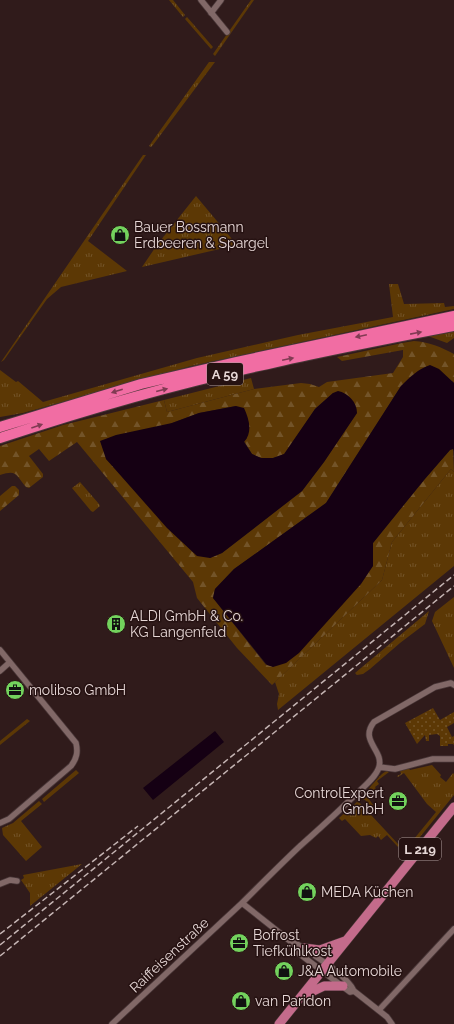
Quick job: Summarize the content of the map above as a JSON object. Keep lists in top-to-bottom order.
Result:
{
  "streets": {
    "highway": ["A 59"],
    "main road": ["L 219"],
    "street": ["Raiffeisenstraße"]
  },
  "places": {
    "shop": [
      "Bauer Bossmann Erdbeeren & Spargel",
      "MEDA Küchen",
      "J&A Automobile",
      "van Paridon"
    ],
    "building": ["ALDI GmbH & Co. KG Langenfeld"],
    "office": ["molibso GmbH", "ControlExpert GmbH", "Bofrost Tiefkühlkost"]
  }
}
